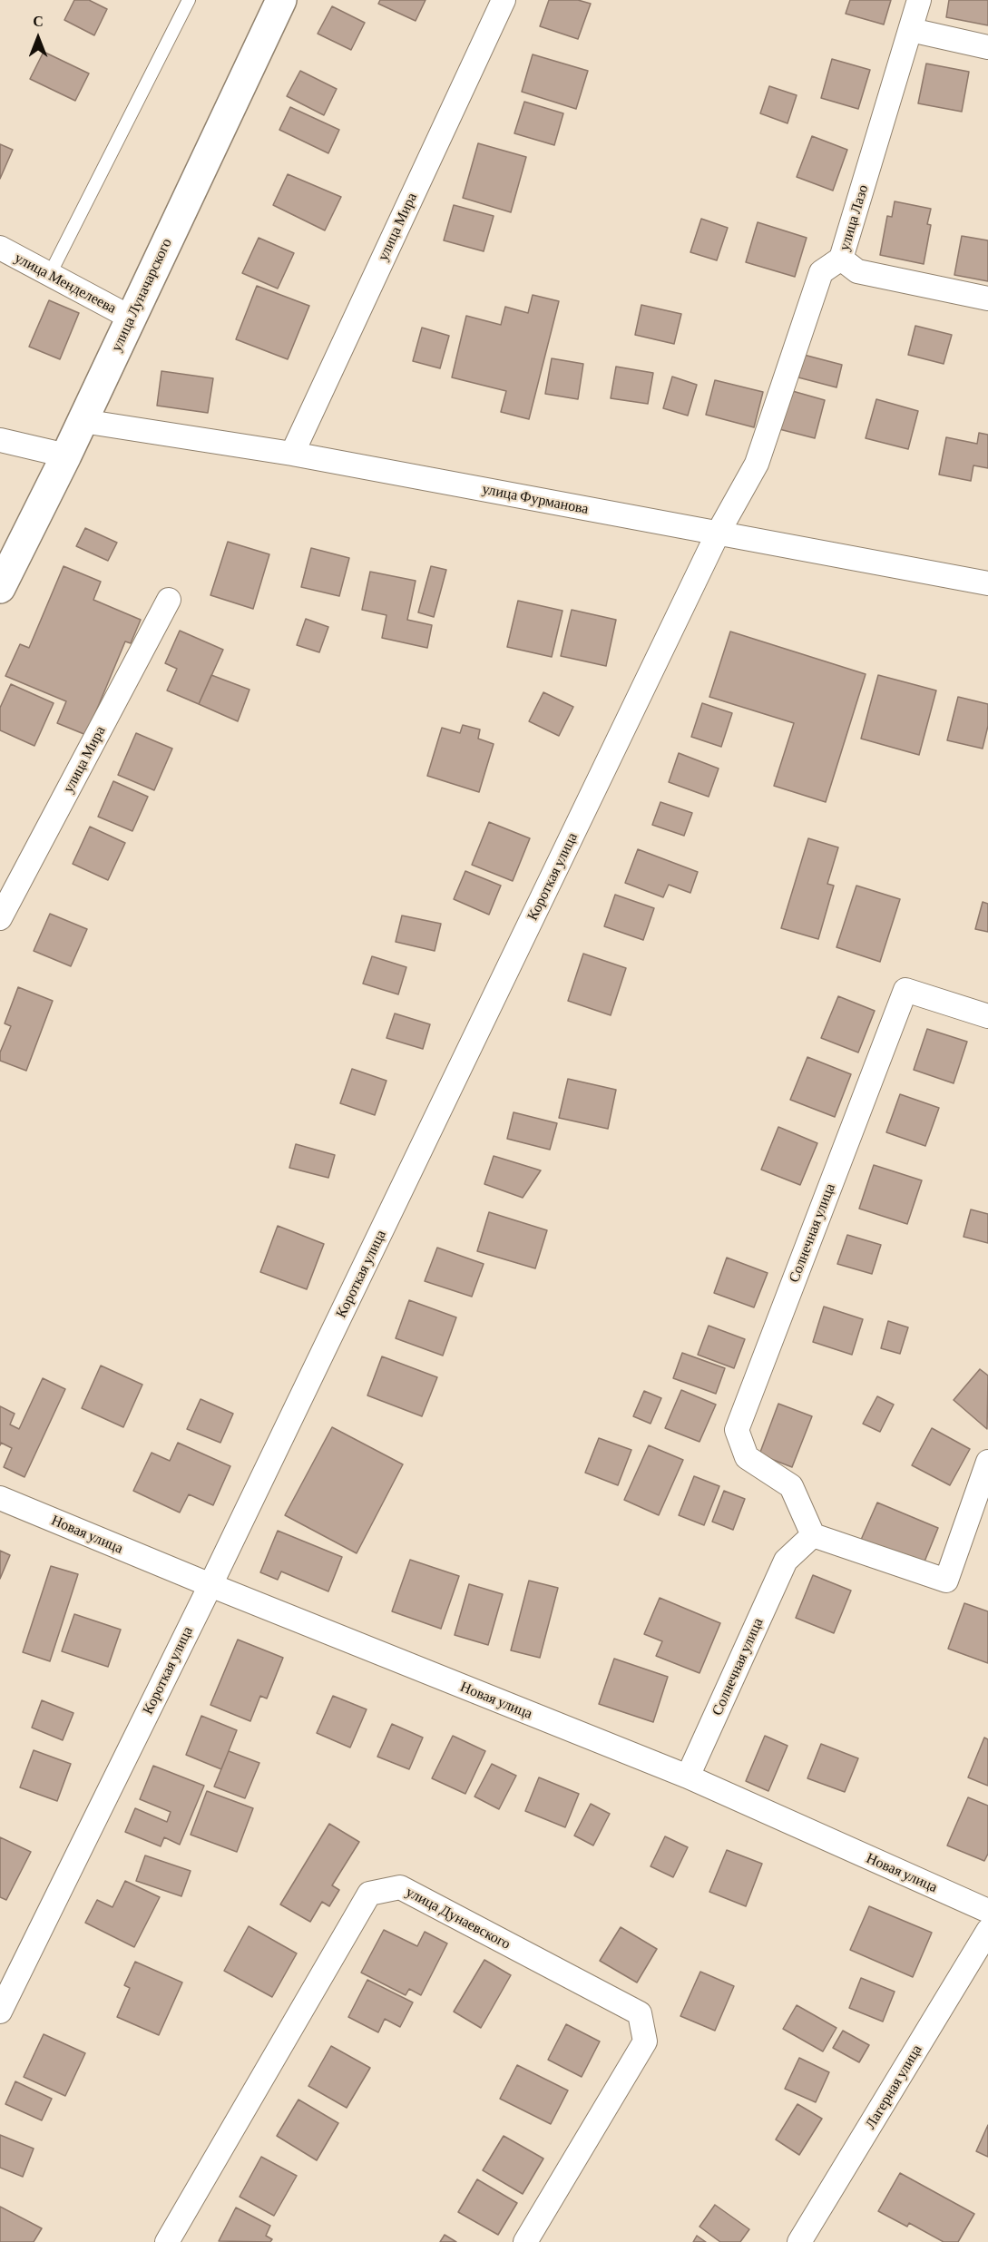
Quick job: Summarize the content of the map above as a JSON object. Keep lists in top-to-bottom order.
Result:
{
  "streets": {
    "main road": ["улица Луначарского"],
    "street": [
      "улица Лазо",
      "улица Мира",
      "улица Менделеева",
      "улица Фурманова",
      "Короткая улица",
      "Солнечная улица",
      "Новая улица",
      "улица Дунаевского",
      "Лагерная улица"
    ]
  },
  "crossings": [
    ["улица Лазо", "Короткая улица"],
    ["улица Мира", "улица Фурманова"],
    ["улица Менделеева", "улица Луначарского"],
    ["улица Луначарского", "улица Фурманова"],
    ["улица Фурманова", "Короткая улица"],
    ["Короткая улица", "Новая улица"],
    ["Солнечная улица", "Новая улица"]
  ],
  "north": "top"
}
